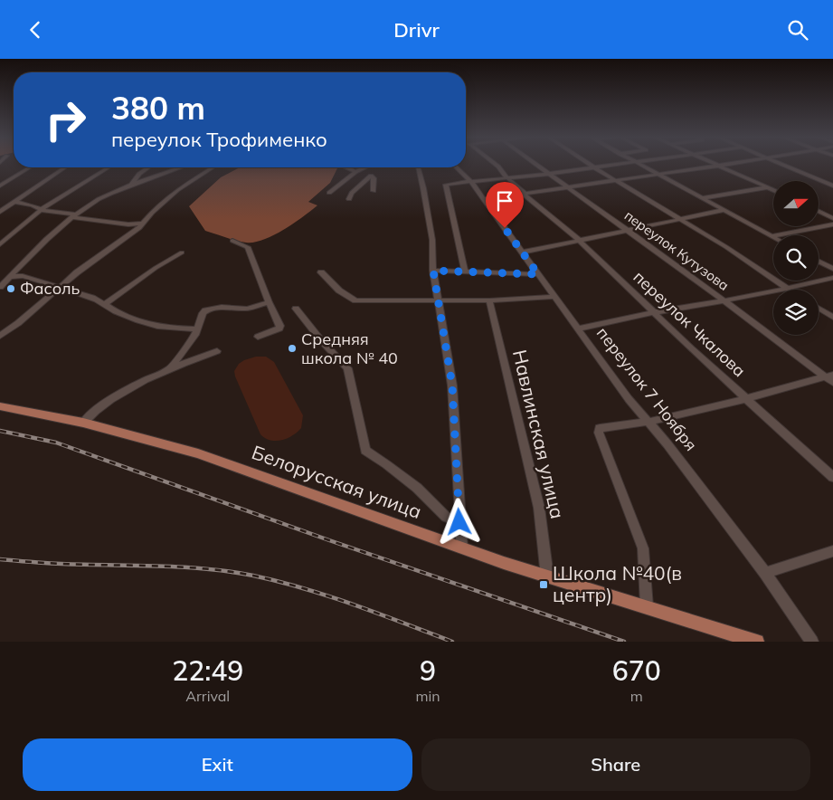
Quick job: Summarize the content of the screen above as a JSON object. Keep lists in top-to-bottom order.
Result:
{
  "streets": {
    "main road": ["Белорусская улица"],
    "street": [
      "переулок Кутузова",
      "переулок Чкалова",
      "переулок 7 Ноября",
      "Навлинская улица"
    ]
  },
  "crossings": [
    ["Навлинская улица", "Белорусская улица"]
  ],
  "places": {
    "other": ["Фасоль", "Средняя школа № 40"],
    "transit": ["Школа №40(в центр)"]
  },
  "north": "right",
  "page": {
    "header": "Drivr",
    "turn": ["380 m", "переулок Трофименко"],
    "eta": [
      "22:49",
      "Arrival",
      "9",
      "min",
      "670",
      "m"
    ],
    "buttons": ["Exit", "Share"]
  }
}
